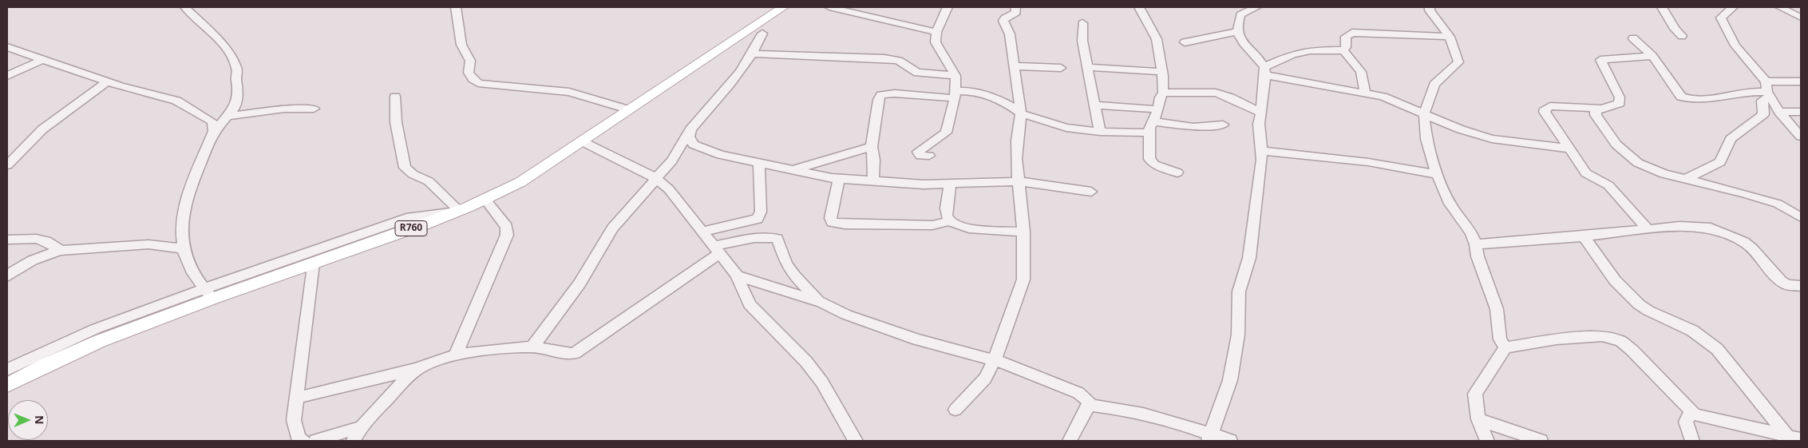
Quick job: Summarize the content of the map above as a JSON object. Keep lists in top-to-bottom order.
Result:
{
  "streets": {
    "main road": ["R760"]
  },
  "north": "right"
}
